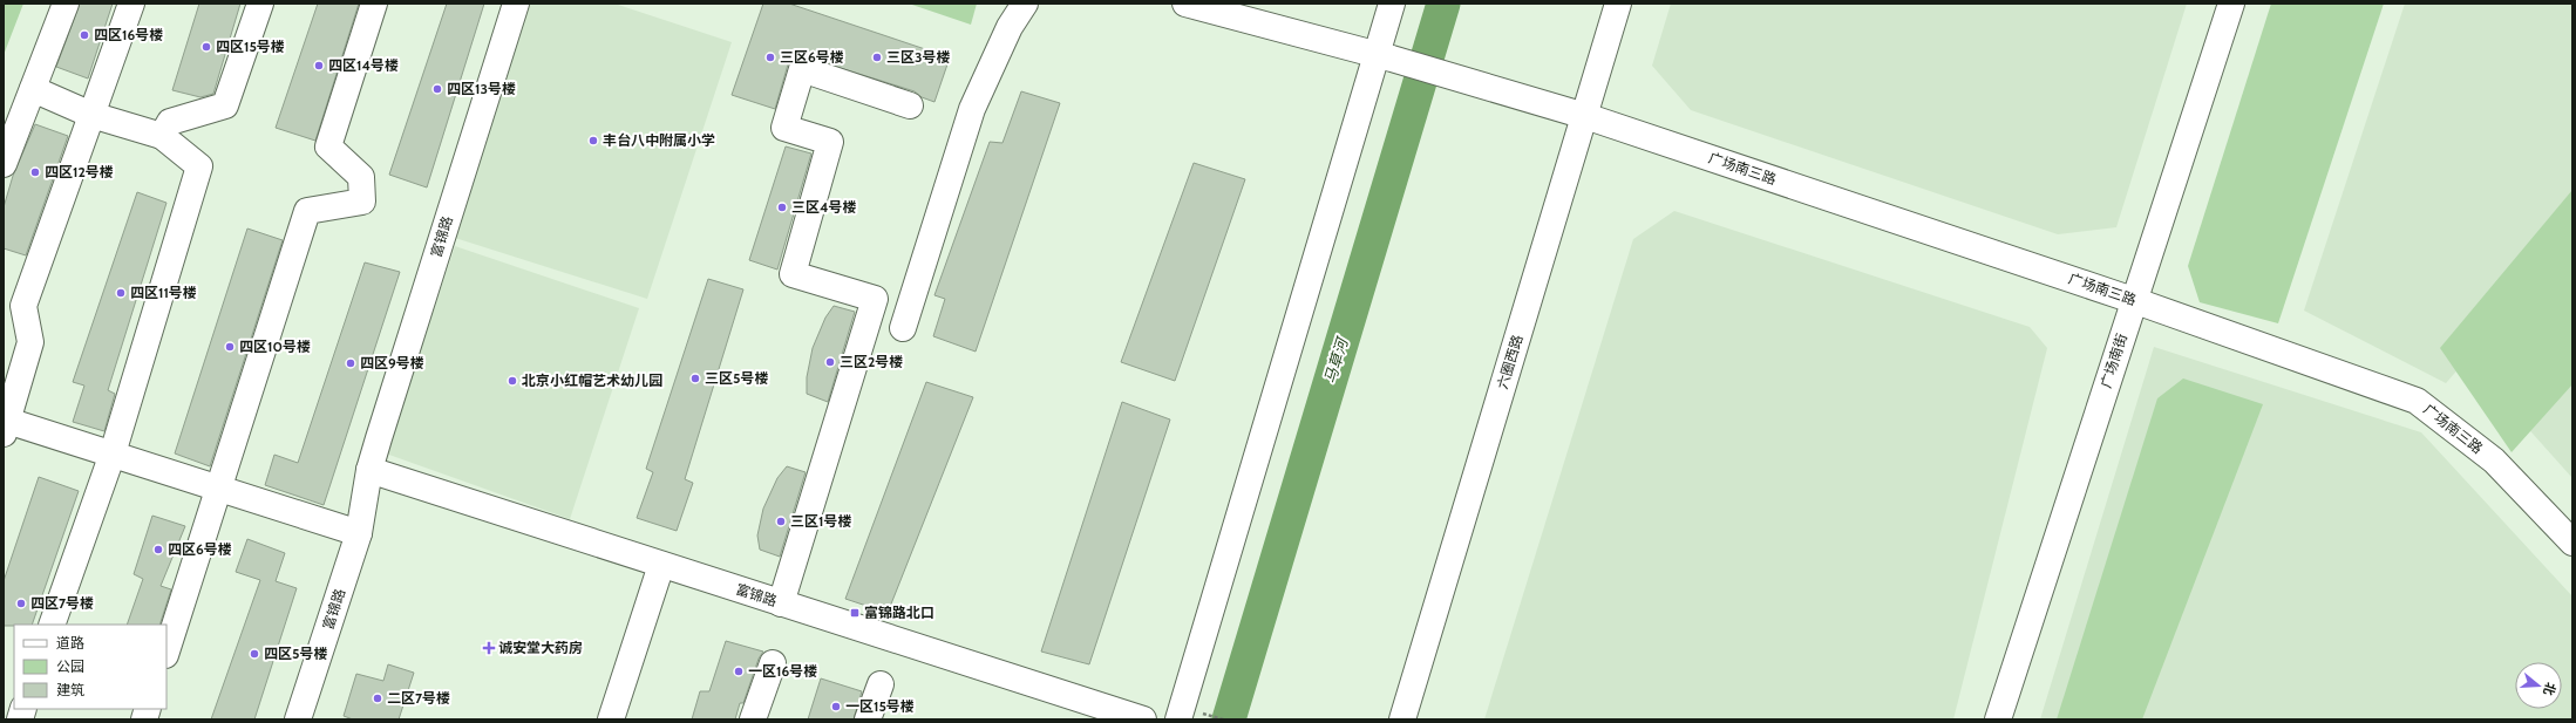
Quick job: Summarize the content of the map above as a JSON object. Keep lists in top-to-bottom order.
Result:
{
  "streets": {
    "street": [
      "广场南三路",
      "富锦路",
      "广场南街",
      "六圈西路"
    ]
  },
  "crossings": [
    ["广场南三路", "广场南街"],
    ["广场南三路", "六圈西路"]
  ],
  "water": ["马草河"],
  "places": {
    "other": [
      "四区16号楼",
      "四区15号楼",
      "三区6号楼",
      "三区3号楼",
      "四区14号楼",
      "四区13号楼",
      "丰台八中附属小学",
      "四区12号楼",
      "三区4号楼",
      "四区11号楼",
      "四区10号楼",
      "三区2号楼",
      "四区9号楼",
      "三区5号楼",
      "北京小红帽艺术幼儿园",
      "三区1号楼",
      "四区6号楼",
      "四区7号楼",
      "四区5号楼",
      "一区16号楼",
      "二区7号楼",
      "一区15号楼"
    ],
    "transit": ["富锦路北口"],
    "health": ["诚安堂大药房"]
  },
  "legend": ["道路", "公园", "建筑"],
  "north": "right"
}
